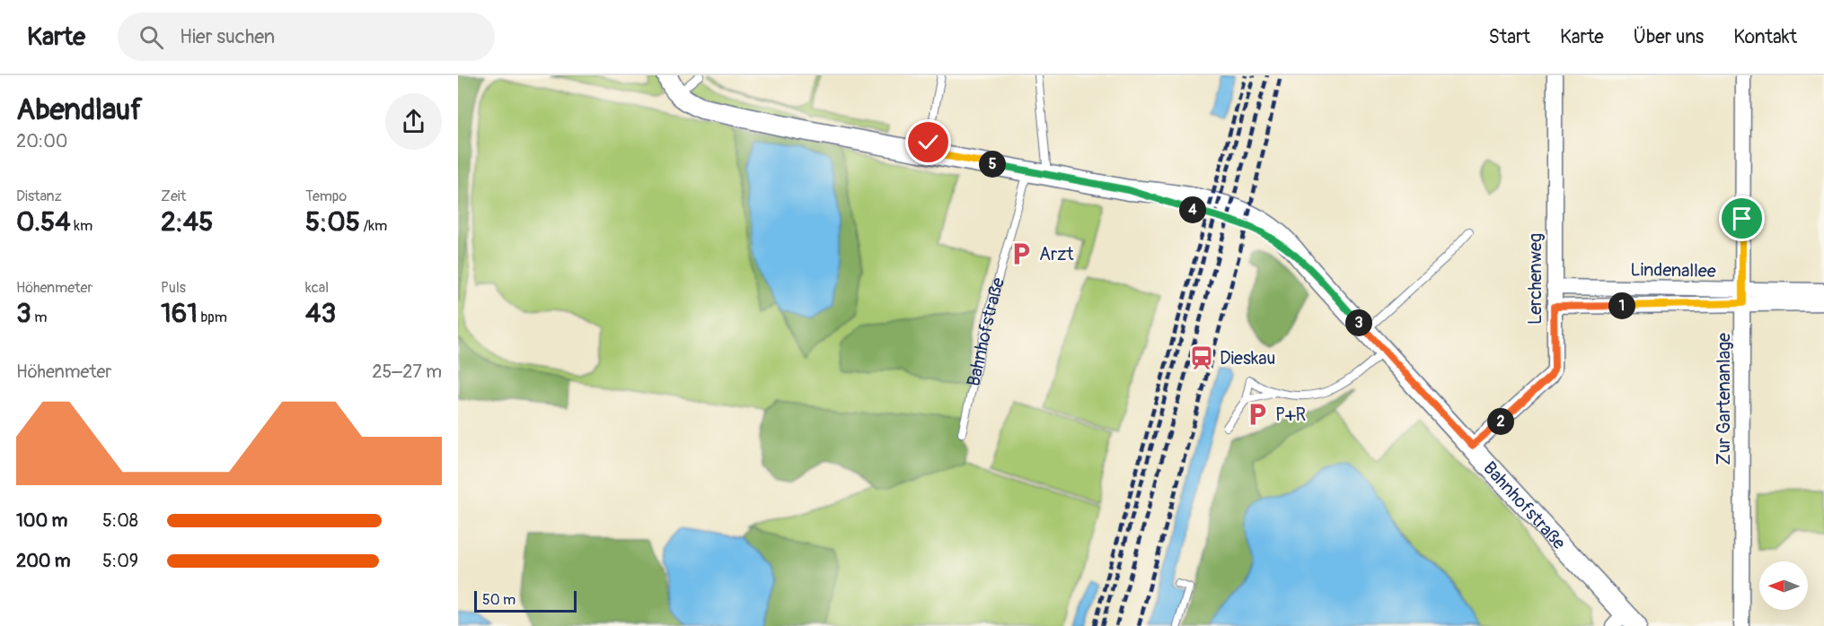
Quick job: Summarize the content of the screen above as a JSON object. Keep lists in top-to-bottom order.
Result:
{
  "streets": {
    "street": [
      "Lindenallee",
      "Lerchenweg",
      "Bahnhofstraße",
      "Zur Gartenanlage"
    ]
  },
  "crossings": [
    ["Lindenallee", "Lerchenweg"],
    ["Lindenallee", "Zur Gartenanlage"],
    ["Lerchenweg", "Bahnhofstraße"]
  ],
  "places": {
    "parking": ["Arzt", "P+R"],
    "station": ["Dieskau"]
  },
  "scale_bar": "50 m",
  "north": "left",
  "page": {
    "header": "Karte",
    "search": "Hier suchen",
    "nav": [
      "Start",
      "Karte",
      "Über uns",
      "Kontakt"
    ],
    "heading": ["Abendlauf", "20:00"],
    "pins": [
      "5",
      "4",
      "1",
      "3",
      "2"
    ],
    "stats": [
      ["Distanz", "0.54 km"],
      ["Zeit", "2:45"],
      ["Tempo", "5:05 /km"],
      ["Höhenmeter", "3 m"],
      ["Puls", "161 bpm"],
      ["kcal", "43"]
    ],
    "chart": ["Höhenmeter", "25–27 m"],
    "list": [
      {
        "name": "100 m",
        "note": "5:08"
      },
      {
        "name": "200 m",
        "note": "5:09"
      }
    ],
    "scale": "50 m"
  }
}
